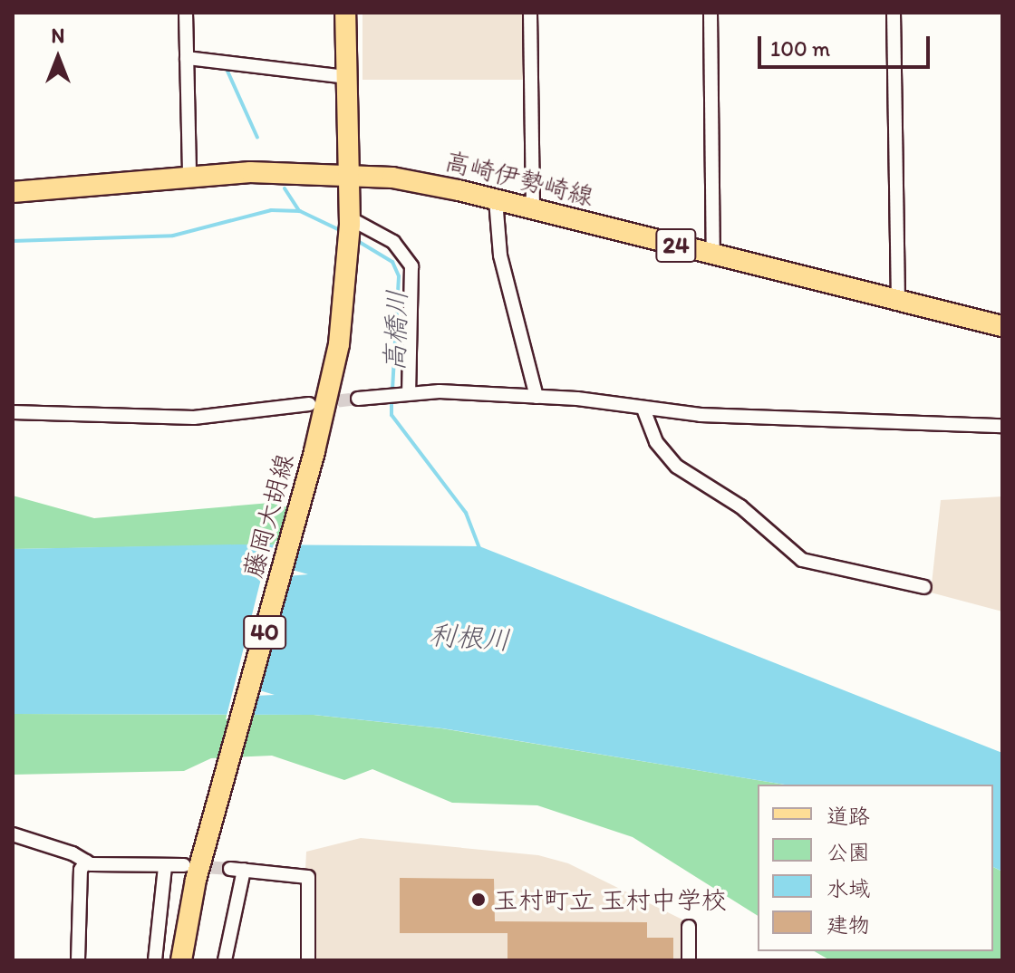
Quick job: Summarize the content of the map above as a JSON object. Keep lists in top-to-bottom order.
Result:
{
  "streets": {
    "main road": [
      "高崎伊勢崎線",
      "24",
      "藤岡大胡線",
      "40"
    ]
  },
  "crossings": [
    ["高崎伊勢崎線", "40"],
    ["藤岡大胡線", "40"]
  ],
  "water": ["高橋川", "利根川"],
  "places": ["玉村町立 玉村中学校"],
  "legend": [
    "道路",
    "公園",
    "水域",
    "建物"
  ],
  "scale_bar": "100 m",
  "north": "top"
}
